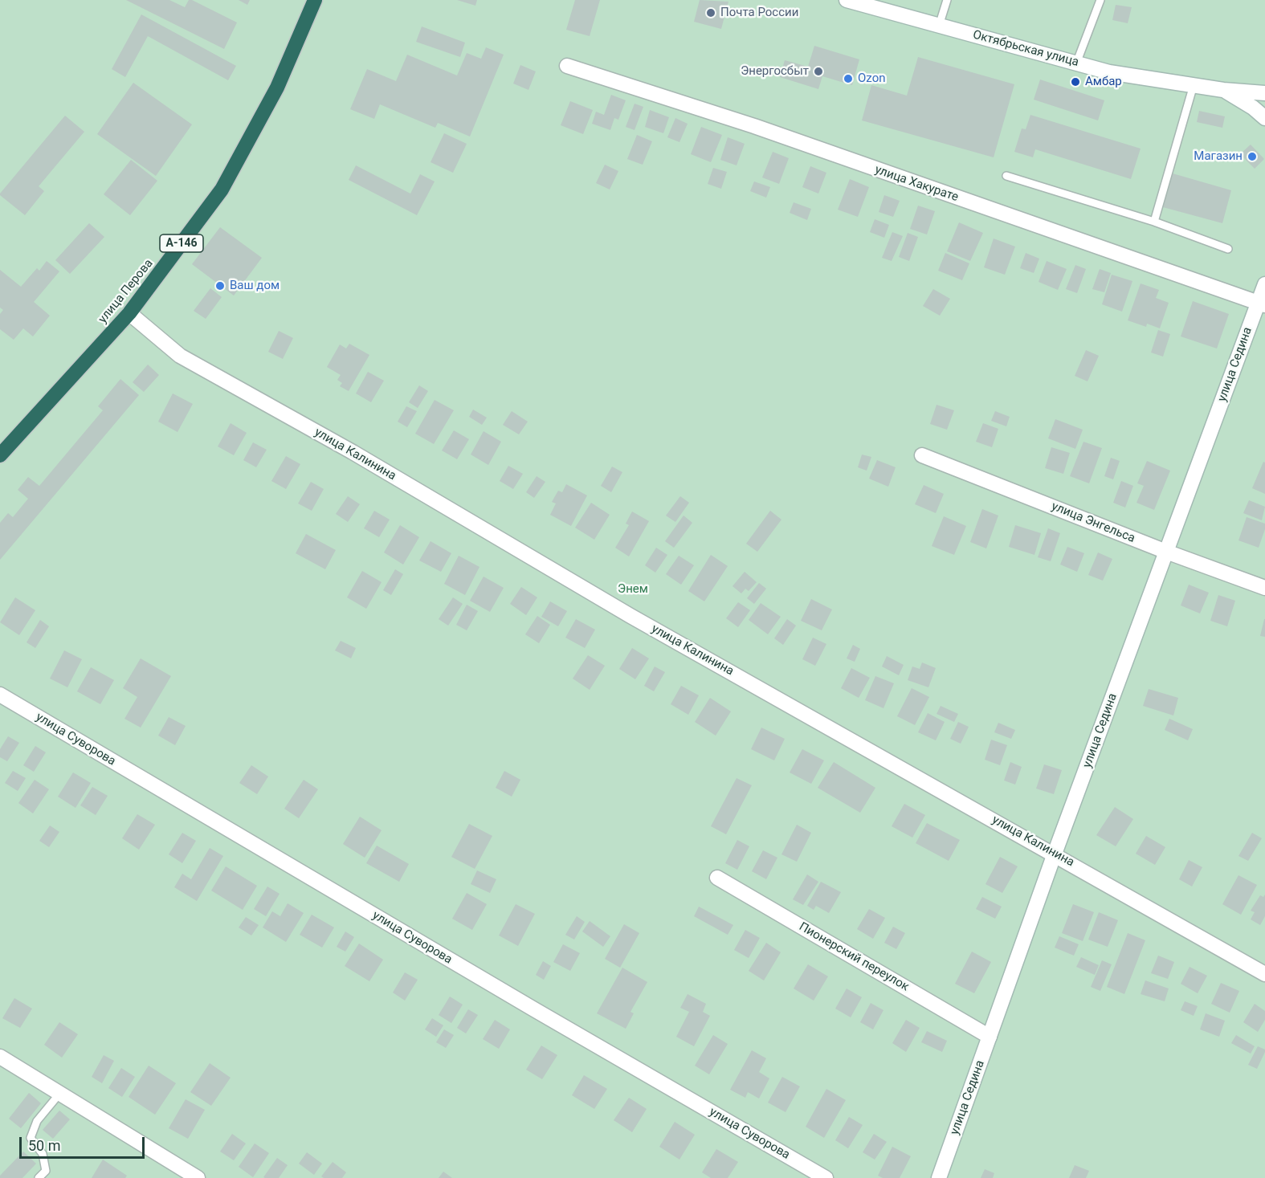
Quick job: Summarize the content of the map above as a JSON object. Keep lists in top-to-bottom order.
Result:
{
  "streets": {
    "highway": ["А-146", "улица Перова"],
    "street": [
      "Октябрьская улица",
      "улица Хакурате",
      "улица Седина",
      "улица Калинина",
      "улица Энгельса",
      "улица Суворова",
      "Пионерский переулок"
    ]
  },
  "crossings": [
    ["улица Хакурате", "улица Седина"],
    ["улица Перова", "улица Калинина"],
    ["улица Седина", "улица Калинина"],
    ["улица Седина", "улица Энгельса"],
    ["улица Седина", "Пионерский переулок"]
  ],
  "parks": ["Энем"],
  "places": [
    "Почта России",
    "Энергосбыт",
    "Ozon",
    "Амбар",
    "Магазин",
    "Ваш дом"
  ],
  "scale_bar": "50 m"
}
